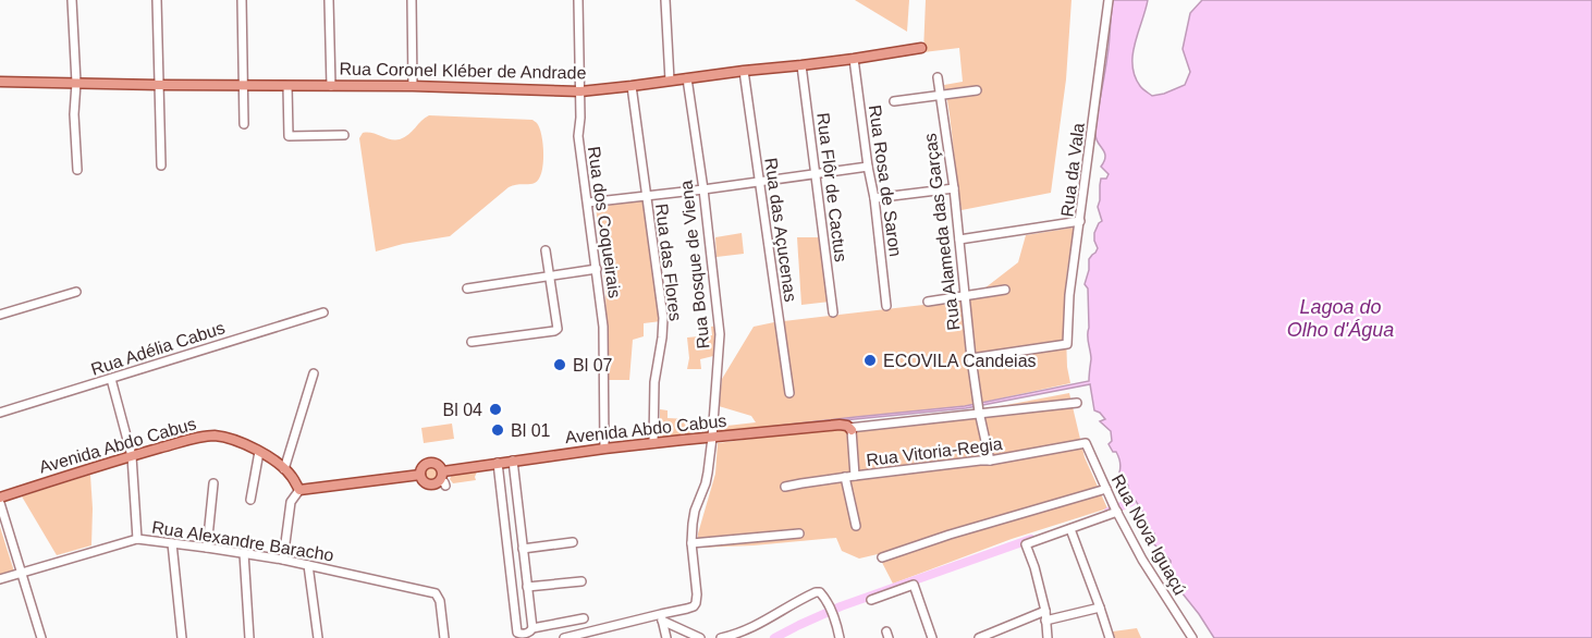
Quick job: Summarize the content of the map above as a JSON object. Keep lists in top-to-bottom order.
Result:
{
  "streets": {
    "main road": ["Rua Coronel Kléber de Andrade", "Avenida Abdo Cabus"],
    "street": [
      "Rua da Vala",
      "Rua Rosa de Saron",
      "Rua Flôr de Cactus",
      "Rua dos Coqueirais",
      "Rua das Açucenas",
      "Rua Alameda das Garças",
      "Rua das Flores",
      "Rua Bosque de Viena",
      "Rua Adélia Cabus",
      "Rua Vitoria-Regia",
      "Rua Nova Iguaçú",
      "Rua Alexandre Baracho"
    ]
  },
  "crossings": [
    ["Rua Coronel Kléber de Andrade", "Rua Rosa de Saron"],
    ["Rua Coronel Kléber de Andrade", "Rua Flôr de Cactus"],
    ["Rua Coronel Kléber de Andrade", "Rua dos Coqueirais"],
    ["Rua Coronel Kléber de Andrade", "Rua das Açucenas"],
    ["Rua Coronel Kléber de Andrade", "Rua das Flores"],
    ["Rua Coronel Kléber de Andrade", "Rua Bosque de Viena"],
    ["Rua da Vala", "Rua Alameda das Garças"],
    ["Rua dos Coqueirais", "Avenida Abdo Cabus"],
    ["Rua Alameda das Garças", "Rua Vitoria-Regia"],
    ["Rua das Flores", "Avenida Abdo Cabus"],
    ["Rua Bosque de Viena", "Avenida Abdo Cabus"],
    ["Rua Vitoria-Regia", "Rua Nova Iguaçú"]
  ],
  "water": ["Lagoa do Olho d'Água"],
  "places": [
    "ECOVILA Candeias",
    "Bl 07",
    "Bl 04",
    "Bl 01"
  ]
}
